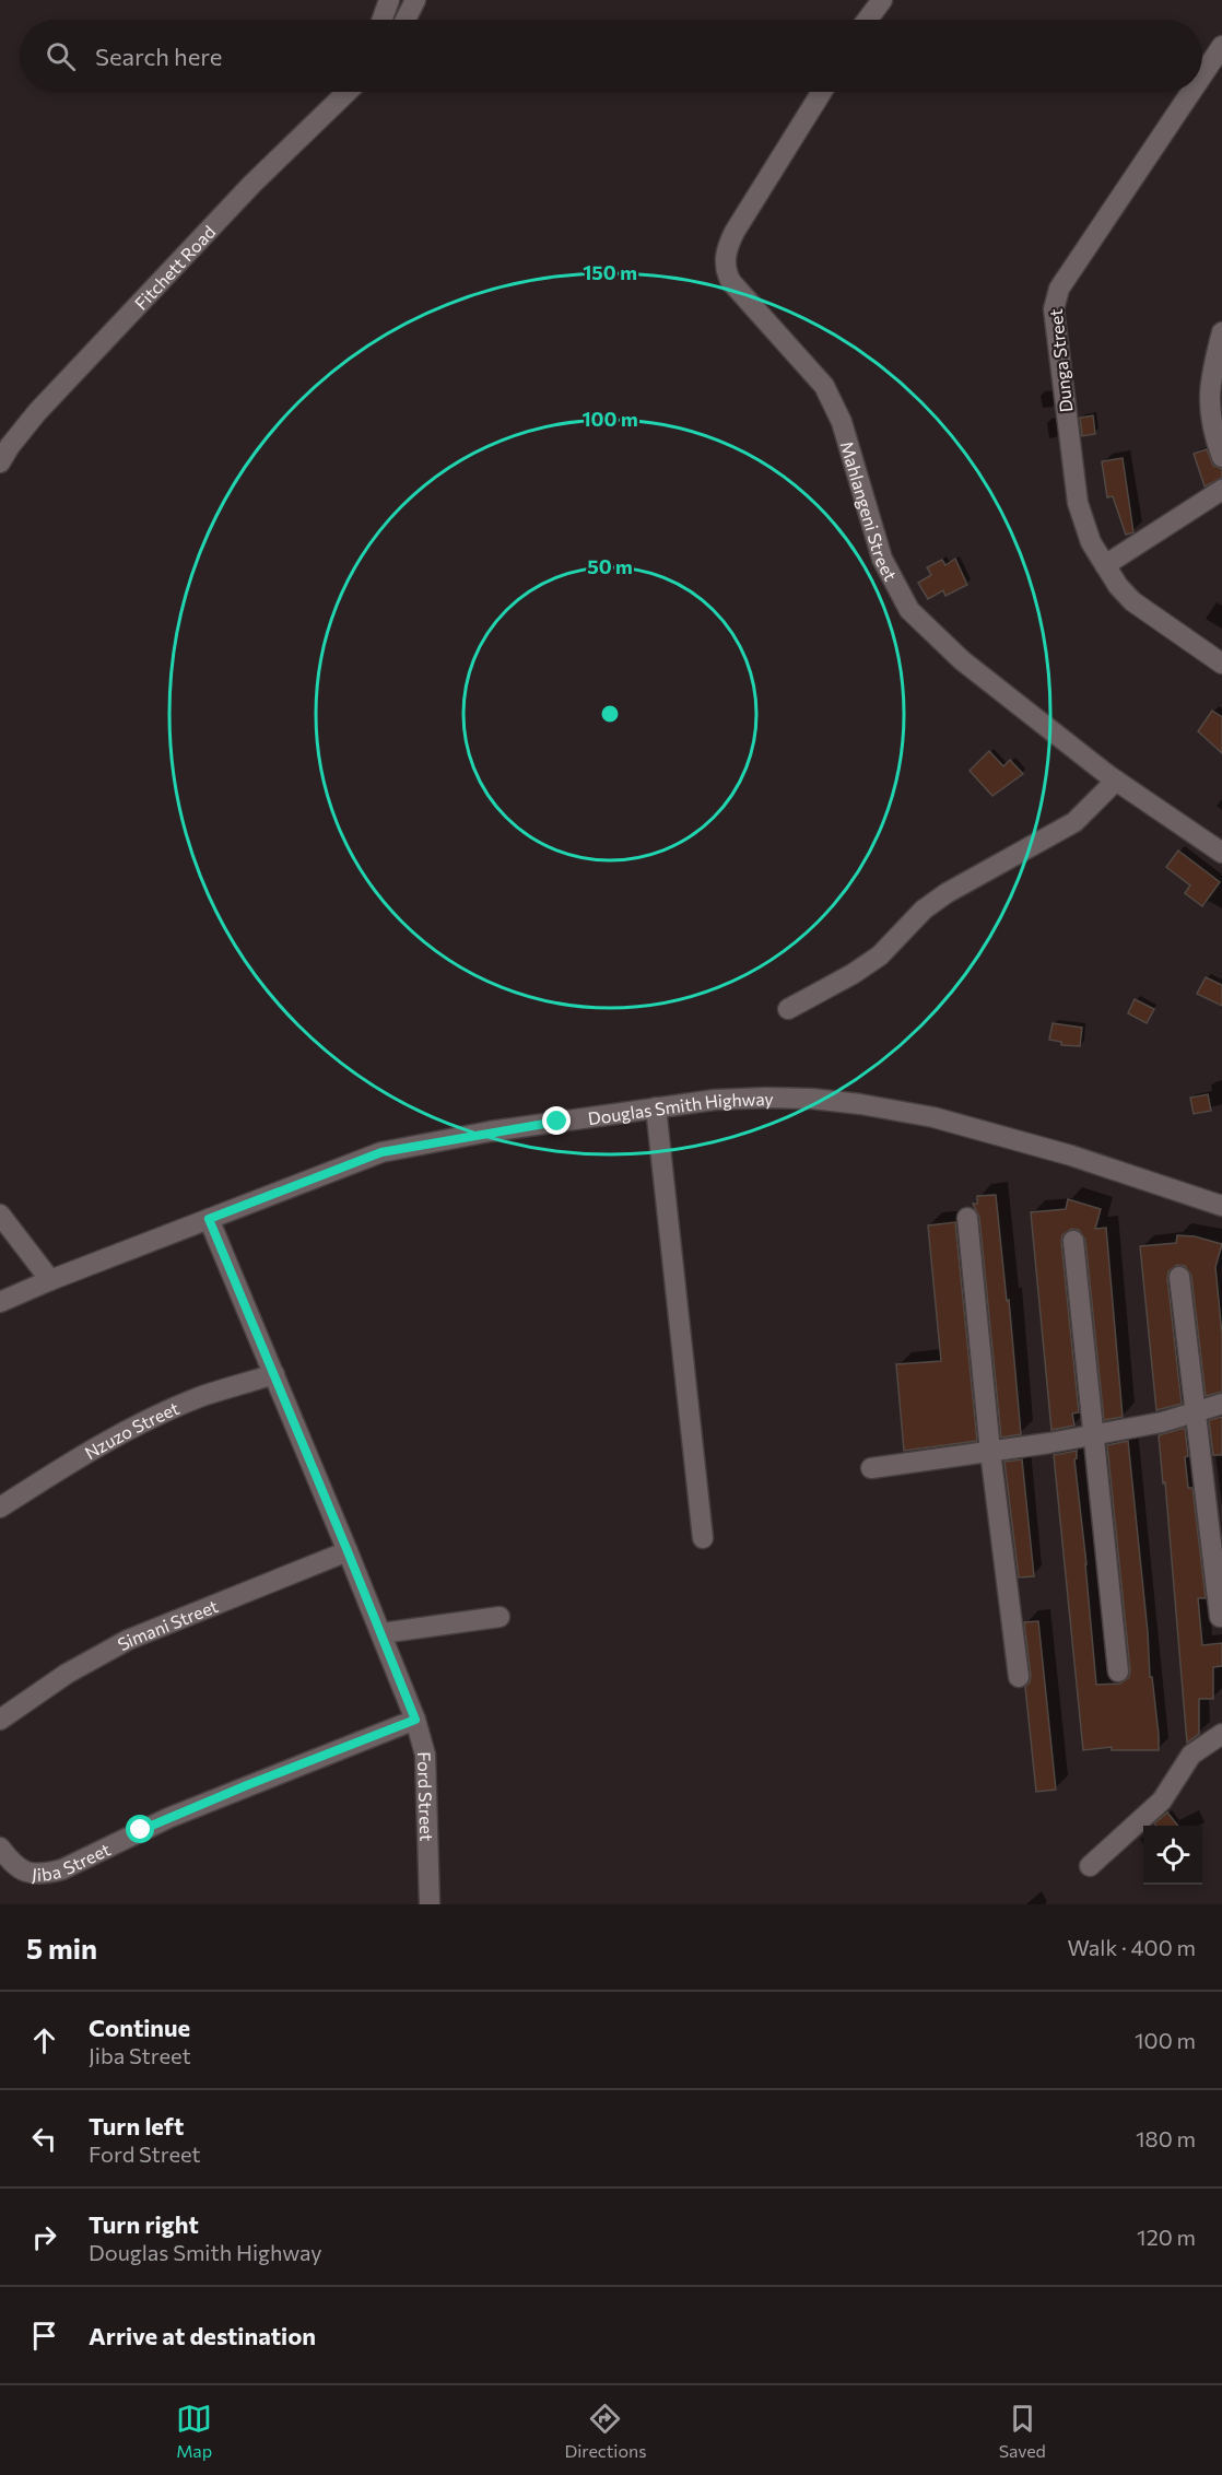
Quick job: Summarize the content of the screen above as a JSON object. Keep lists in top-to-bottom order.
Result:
{
  "streets": {
    "street": [
      "Fitchett Road",
      "Dunga Street",
      "Mahlangeni Street",
      "Douglas Smith Highway",
      "Nzuzo Street",
      "Simani Street",
      "Ford Street",
      "Jiba Street"
    ]
  },
  "crossings": [
    ["Douglas Smith Highway", "Ford Street"],
    ["Nzuzo Street", "Ford Street"],
    ["Simani Street", "Ford Street"],
    ["Ford Street", "Jiba Street"]
  ],
  "page": {
    "search": "Search here",
    "heading": ["5 min", "Walk · 400 m"],
    "list": [
      ["Continue", "Jiba Street", "100 m"],
      ["Turn left", "Ford Street", "180 m"],
      ["Turn right", "Douglas Smith Highway", "120 m"],
      "Arrive at destination"
    ],
    "nav": ["Map", "Directions", "Saved"]
  },
  "rings": ["150 m", "100 m", "50 m"]
}
